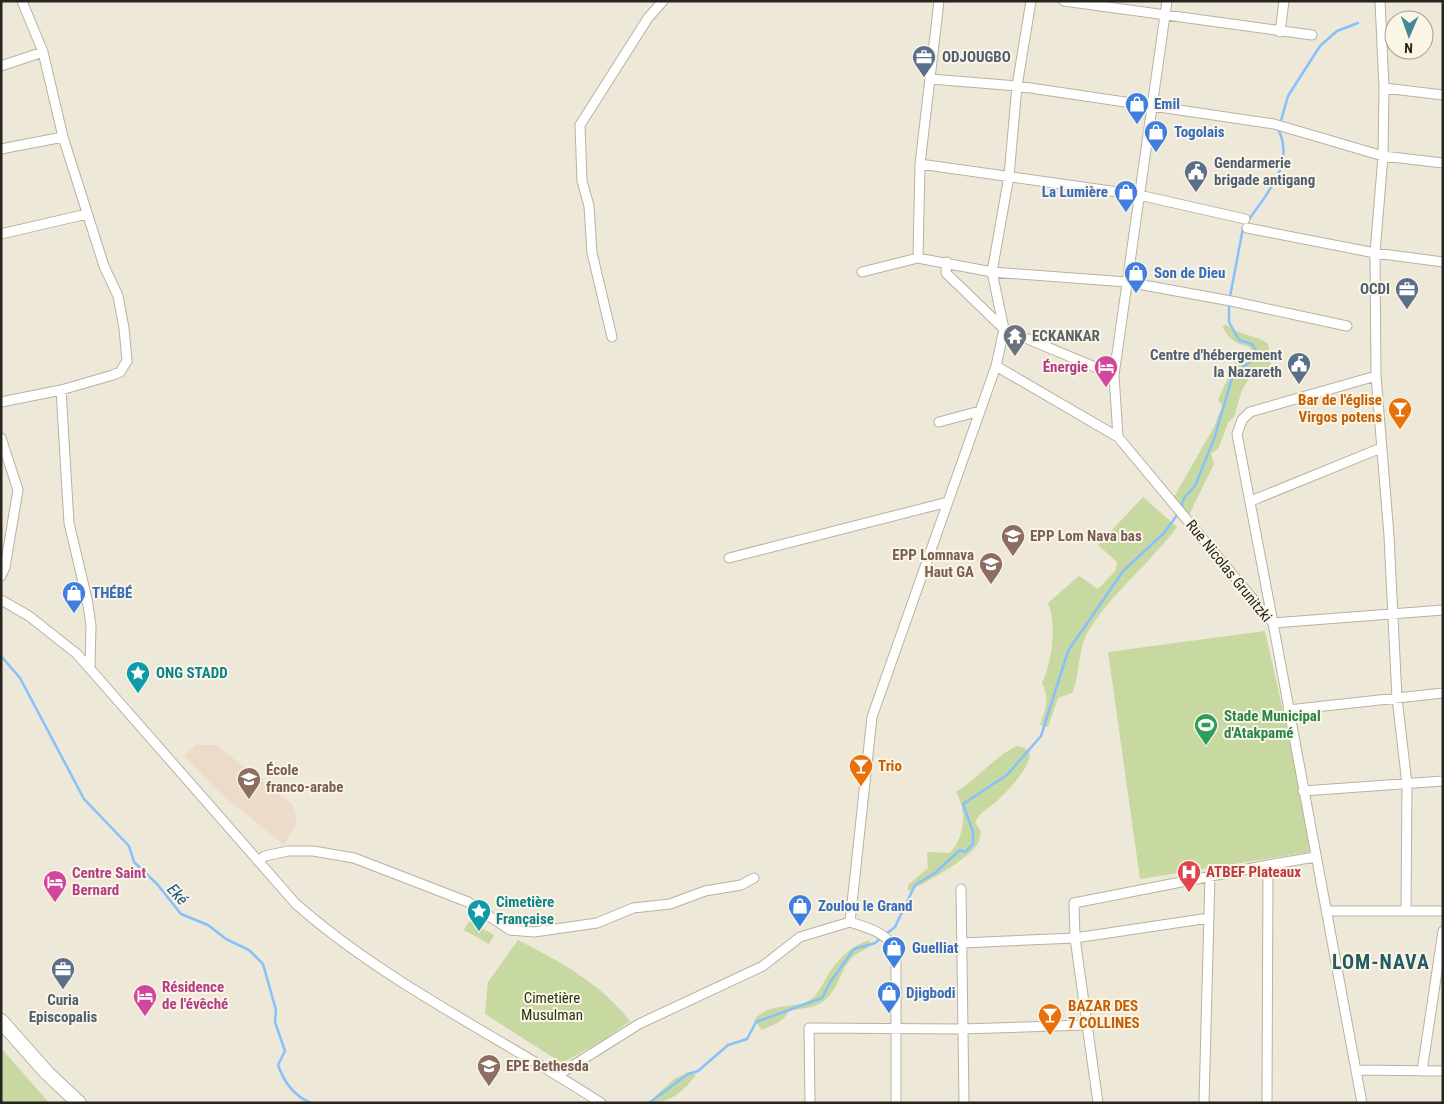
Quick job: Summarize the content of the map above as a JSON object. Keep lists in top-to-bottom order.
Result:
{
  "streets": {
    "street": ["Rue Nicolas Grunitzki"]
  },
  "districts": ["LOM-NAVA"],
  "water": ["Eké"],
  "parks": ["Cimetière Musulman"],
  "places": {
    "office": ["ODJOUGBO", "OCDI", "Curia Episcopalis"],
    "shop": [
      "Emil",
      "Togolais",
      "La Lumière",
      "Son de Dieu",
      "THÉBÉ",
      "Zoulou le Grand",
      "Guelliat",
      "Djigbodi"
    ],
    "public building": ["Gendarmerie brigade antigang", "Centre d'hébergement la Nazareth"],
    "temple": ["ECKANKAR"],
    "hotel": ["Énergie", "Centre Saint Bernard", "Résidence de l'évêché"],
    "bar": ["Bar de l'église Virgos potens", "Trio", "BAZAR DES 7 COLLINES"],
    "school or university": [
      "EPP Lom Nava bas",
      "EPP Lomnava Haut GA",
      "École franco-arabe",
      "EPE Bethesda"
    ],
    "place": ["ONG STADD", "Cimetière Française"],
    "sports": ["Stade Municipal d'Atakpamé"],
    "hospital": ["ATBEF Plateaux"]
  },
  "north": "bottom"
}
